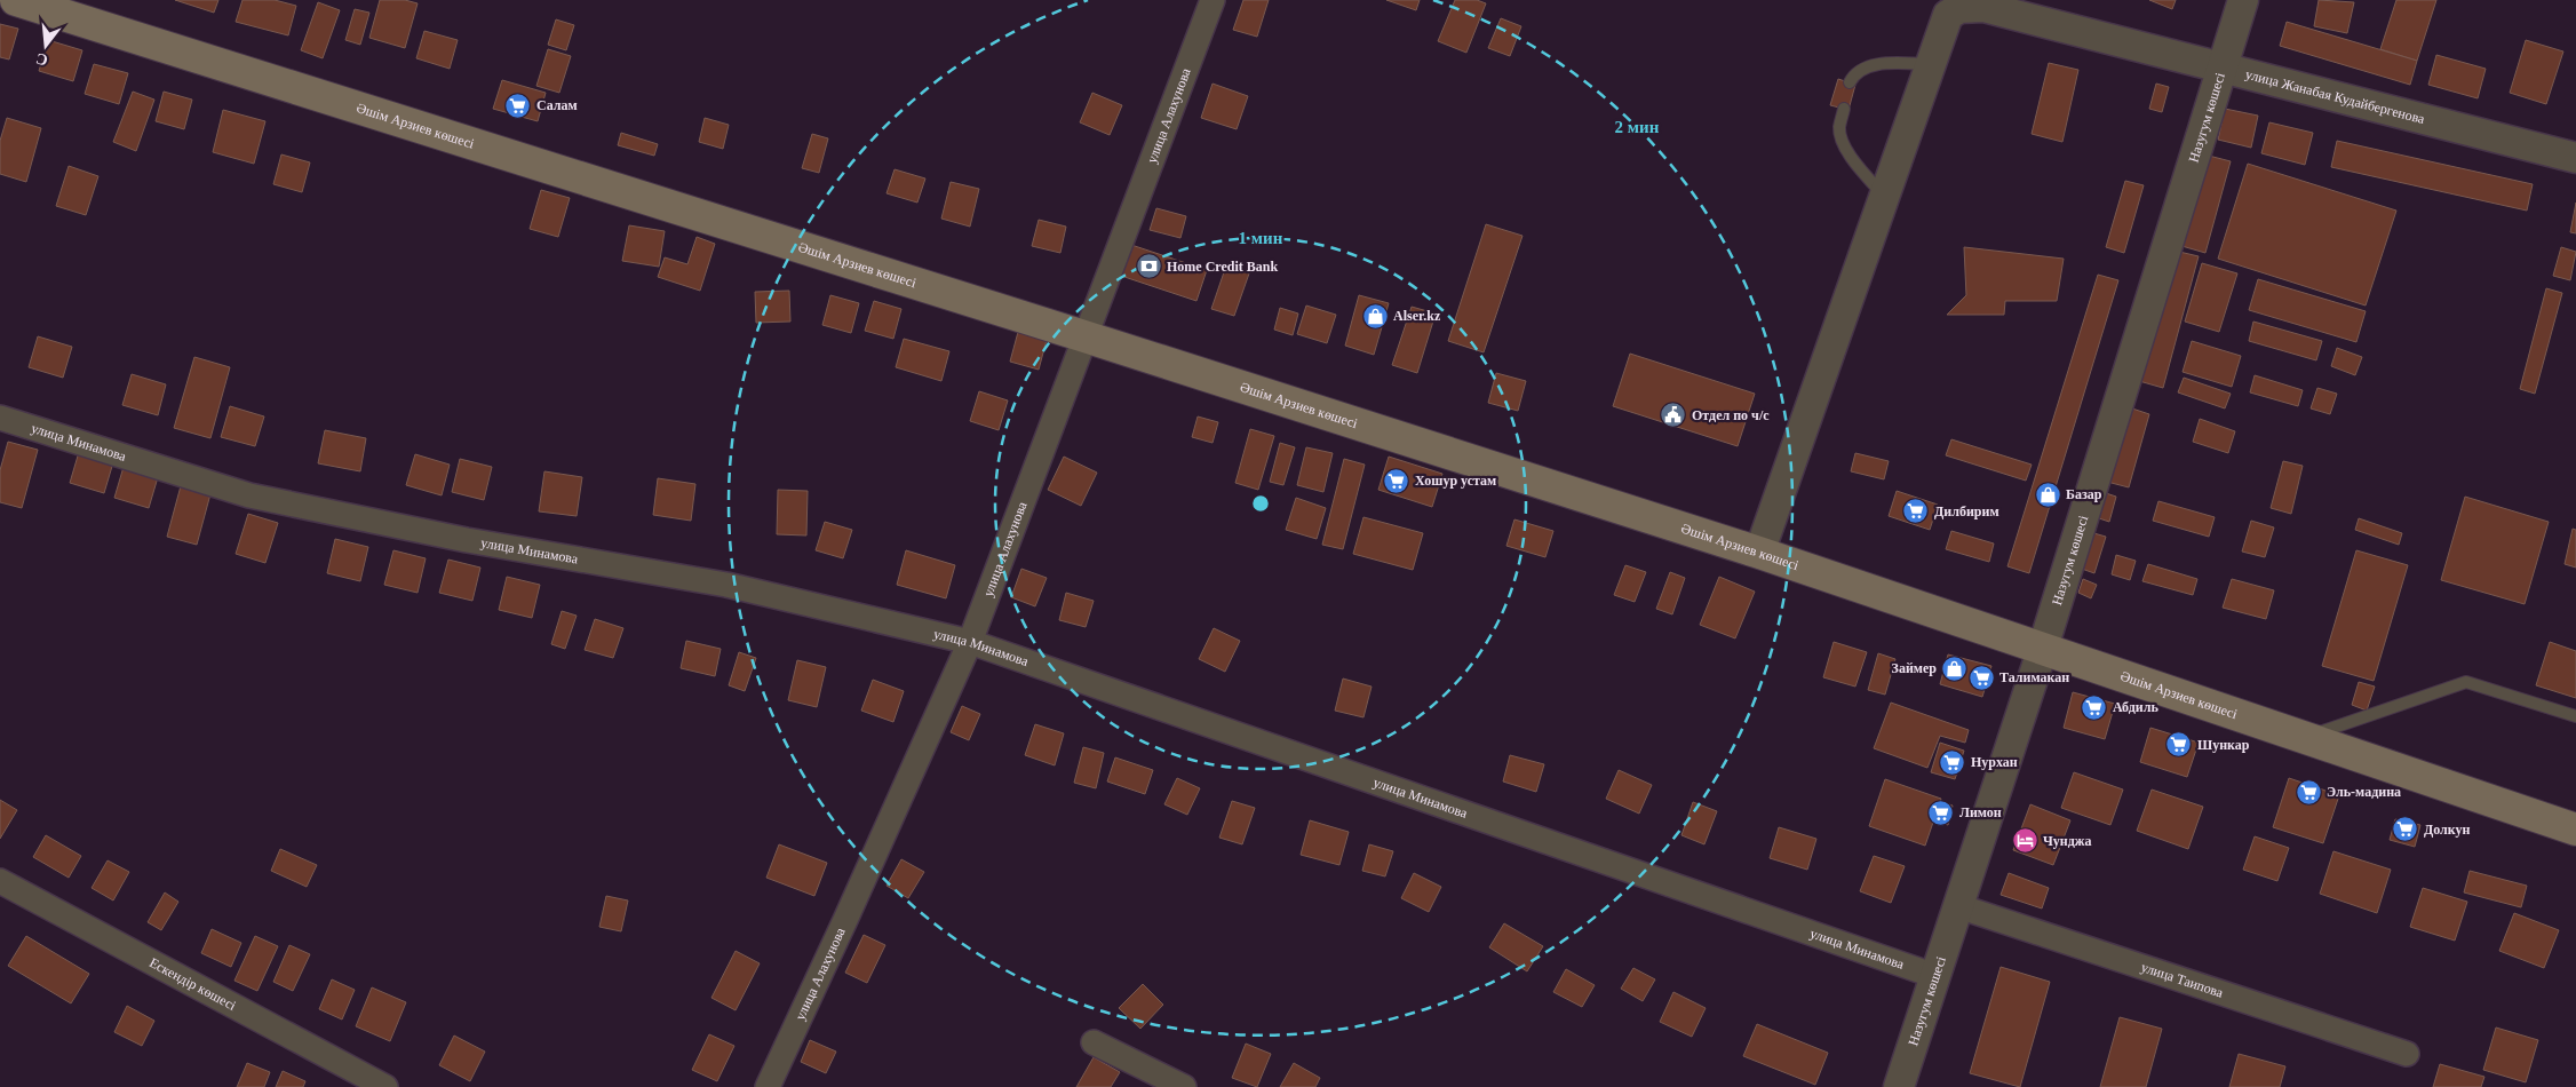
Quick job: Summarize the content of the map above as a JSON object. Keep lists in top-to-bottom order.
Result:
{
  "streets": {
    "main road": ["Әшім Арзиев көшесі"],
    "street": [
      "улица Жанабая Кудайбергенова",
      "улица Алахунова",
      "Назугум көшесі",
      "улица Минамова",
      "улица Таипова",
      "Ескендір көшесі"
    ]
  },
  "crossings": [
    ["улица Жанабая Кудайбергенова", "Назугум көшесі"],
    ["улица Алахунова", "Әшім Арзиев көшесі"],
    ["улица Алахунова", "улица Минамова"],
    ["Назугум көшесі", "Әшім Арзиев көшесі"],
    ["Назугум көшесі", "улица Минамова"],
    ["Назугум көшесі", "улица Таипова"]
  ],
  "places": {
    "supermarket": [
      "Салам",
      "Хошур устам",
      "Дилбирим",
      "Талимакан",
      "Абдиль",
      "Шункар",
      "Нурхан",
      "Эль-мадина",
      "Лимон",
      "Долкун"
    ],
    "bank": ["Home Credit Bank"],
    "shop": ["Alser.kz", "Базар", "Займер"],
    "public building": ["Отдел по ч/с"],
    "hotel": ["Чунджа"]
  },
  "north": "bottom",
  "rings": ["2 мин", "1 мин"]
}
